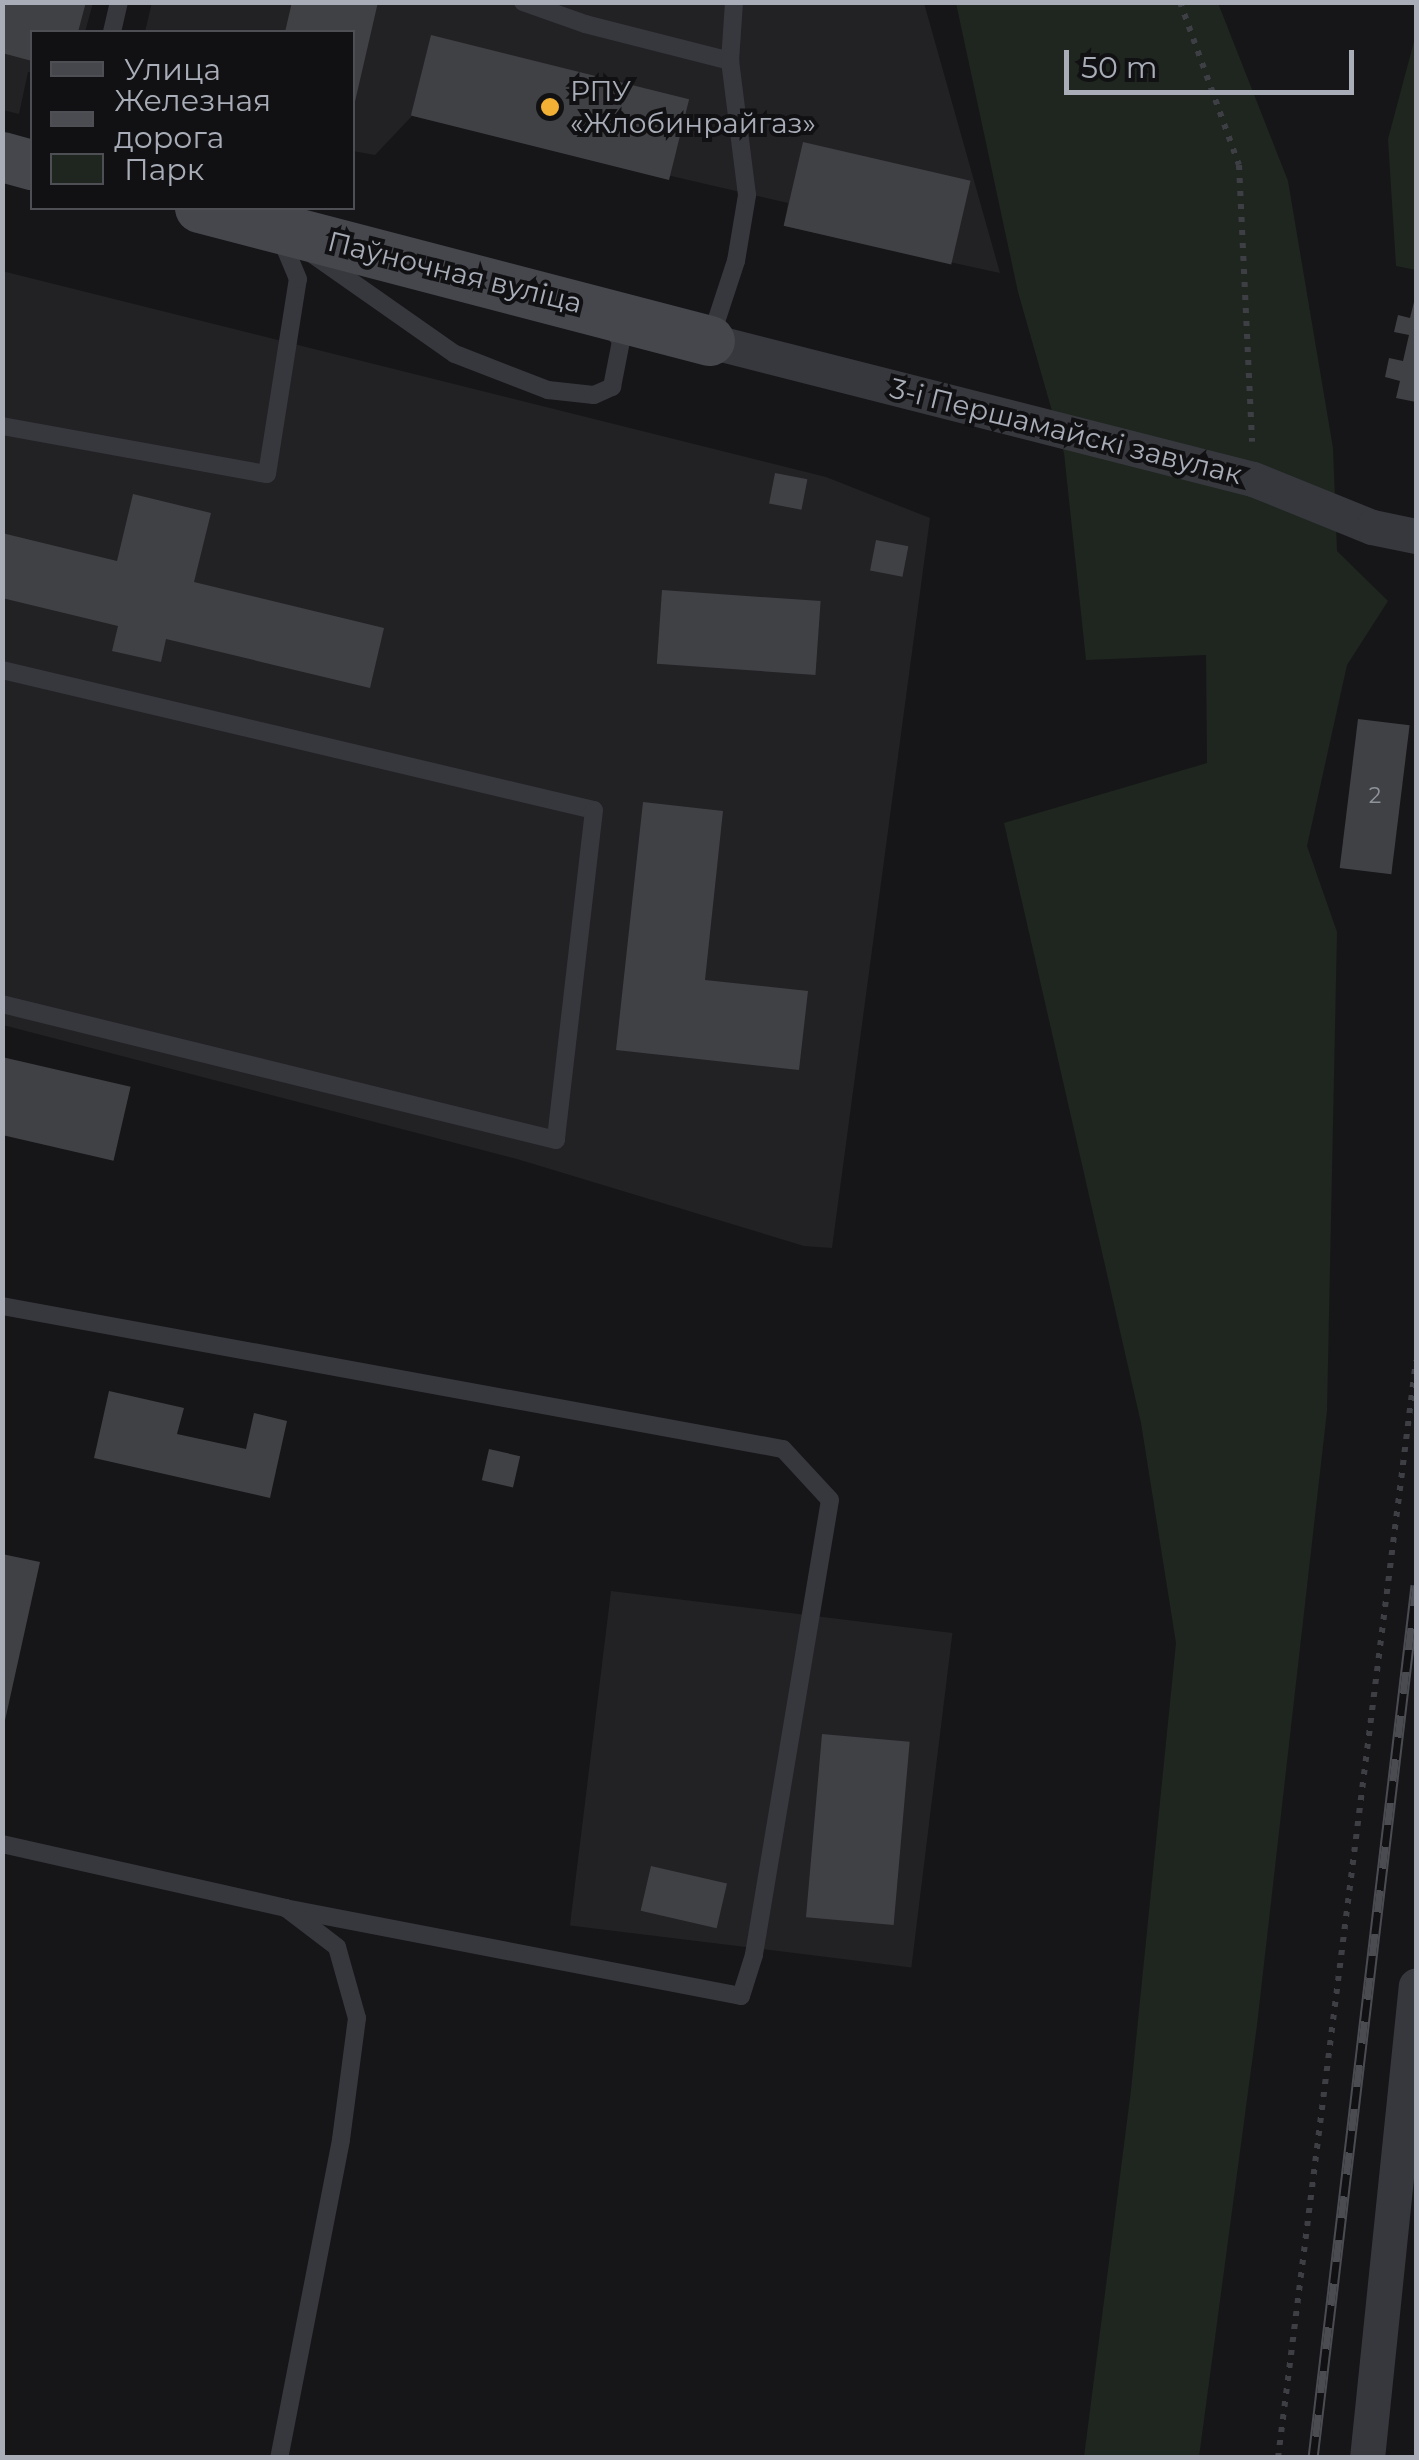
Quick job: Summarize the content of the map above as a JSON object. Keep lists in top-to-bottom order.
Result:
{
  "streets": {
    "street": ["Паўночная вуліца", "3-і Першамайскі завулак"]
  },
  "crossings": [
    ["Паўночная вуліца", "3-і Першамайскі завулак"]
  ],
  "places": ["РПУ «Жлобинрайгаз»"],
  "house_numbers": ["2"],
  "legend": ["Улица", "Железная дорога", "Парк"],
  "scale_bar": "50 m"
}
